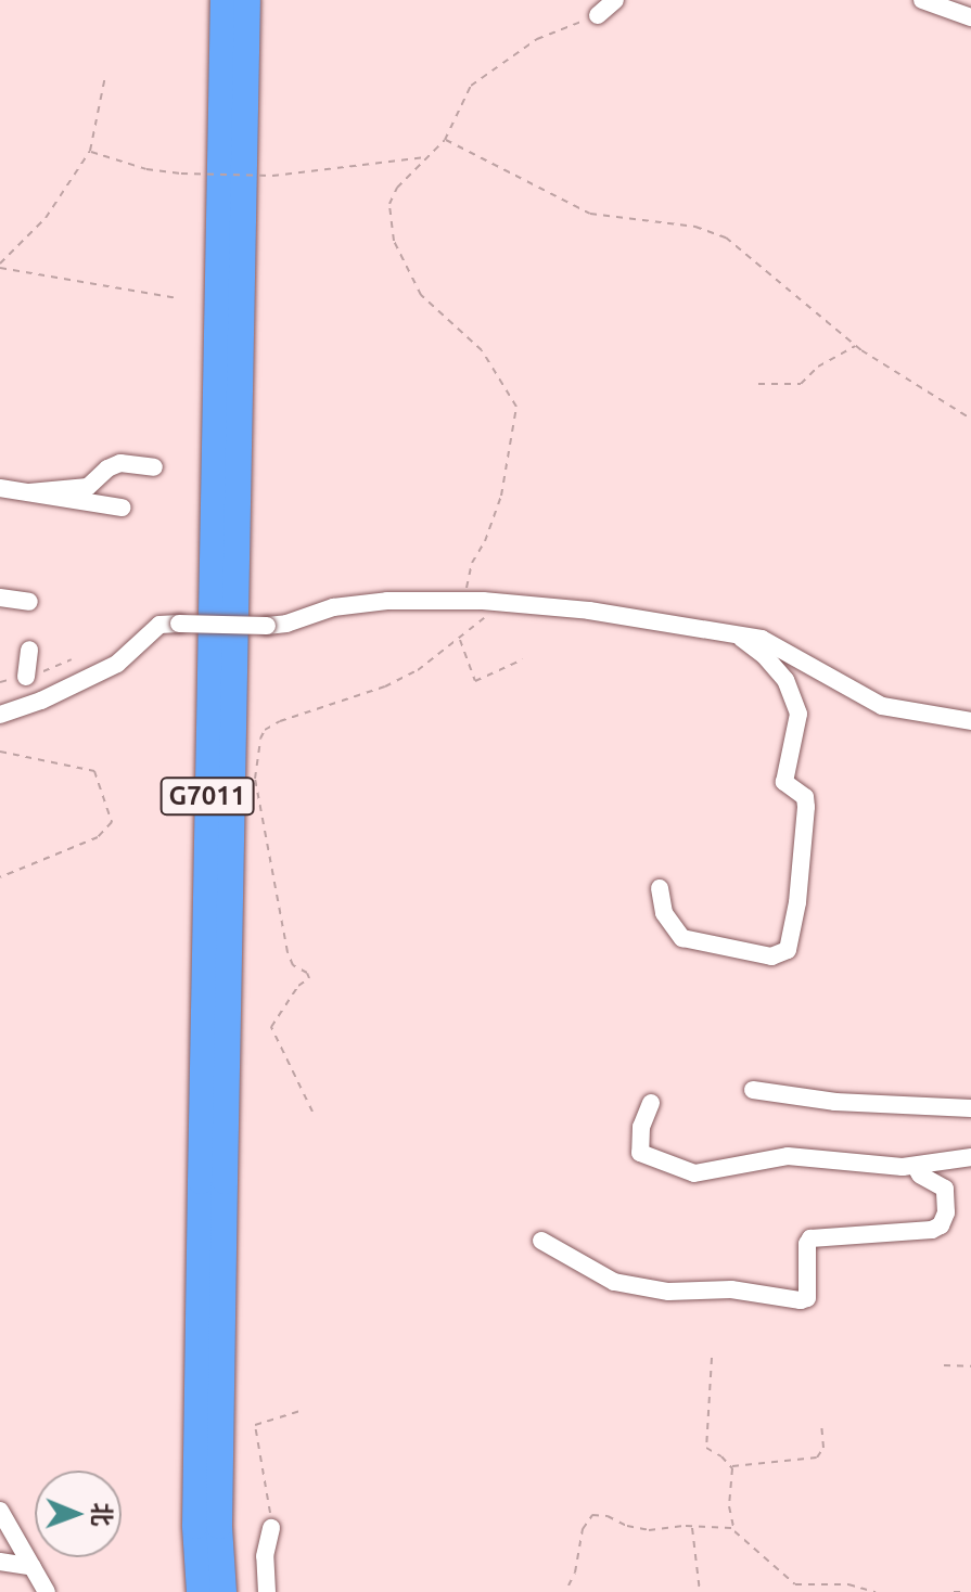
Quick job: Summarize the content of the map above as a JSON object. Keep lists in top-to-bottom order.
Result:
{
  "streets": {
    "highway": ["G7011"]
  },
  "north": "right"
}
